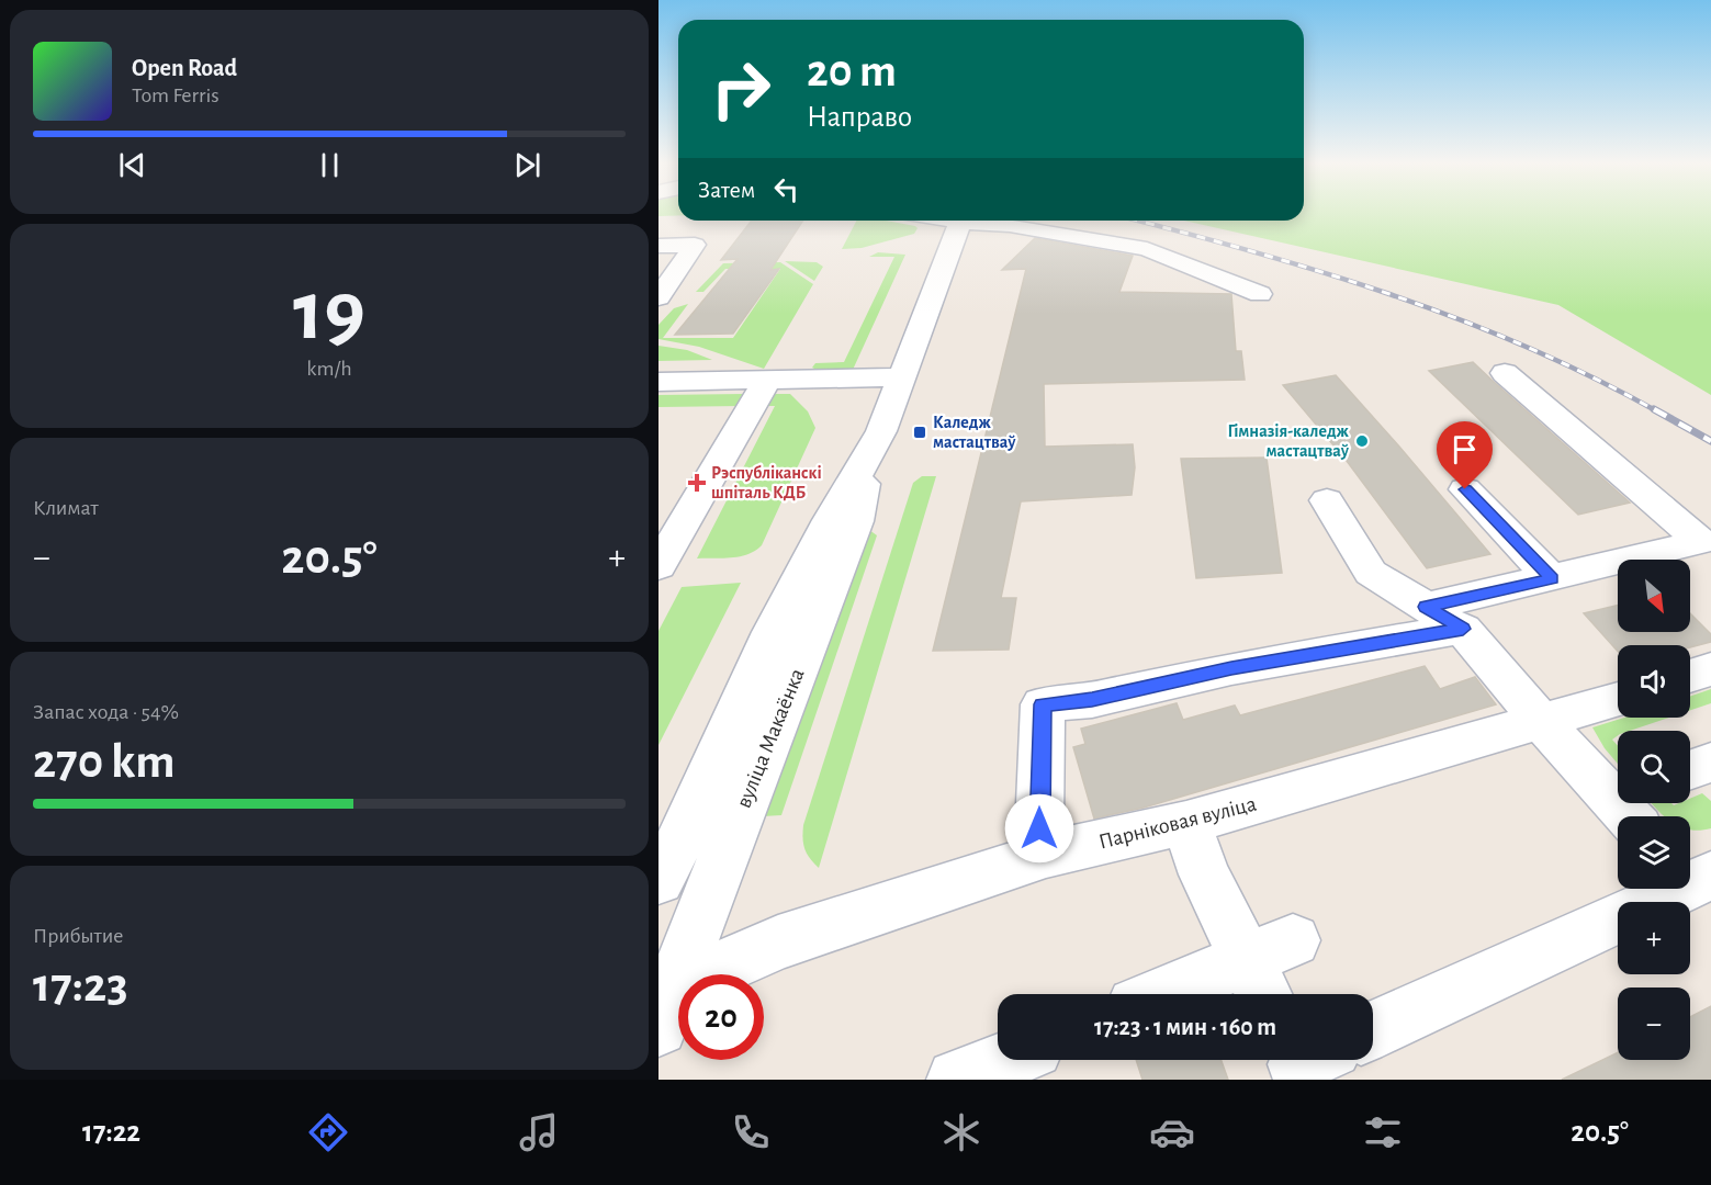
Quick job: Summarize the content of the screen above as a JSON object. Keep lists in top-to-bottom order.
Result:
{
  "streets": {
    "street": ["вуліца Макаёнка", "Парніковая вуліца"]
  },
  "crossings": [
    ["вуліца Макаёнка", "Парніковая вуліца"]
  ],
  "places": {
    "transit": ["Каледж мастацтваў"],
    "other": ["Гімназія-каледж мастацтваў"],
    "health": ["Рэспубліканскі шпіталь КДБ"]
  },
  "north": "bottom right",
  "page": {
    "turn": ["20 m", "Направо"],
    "song": ["Open Road", "Tom Ferris"],
    "then": "Затем",
    "tile": [
      ["19", "km/h"],
      "Климат",
      ["Запас хода · 54%", "270 km"],
      ["Прибытие", "17:23"]
    ],
    "heat": ["−", "20.5°", "+"],
    "map_buttons": ["+", "−"],
    "limit": "20",
    "trip": "17:23 · 1 мин · 160 m",
    "tabs": ["17:22", "20.5°"]
  }
}
